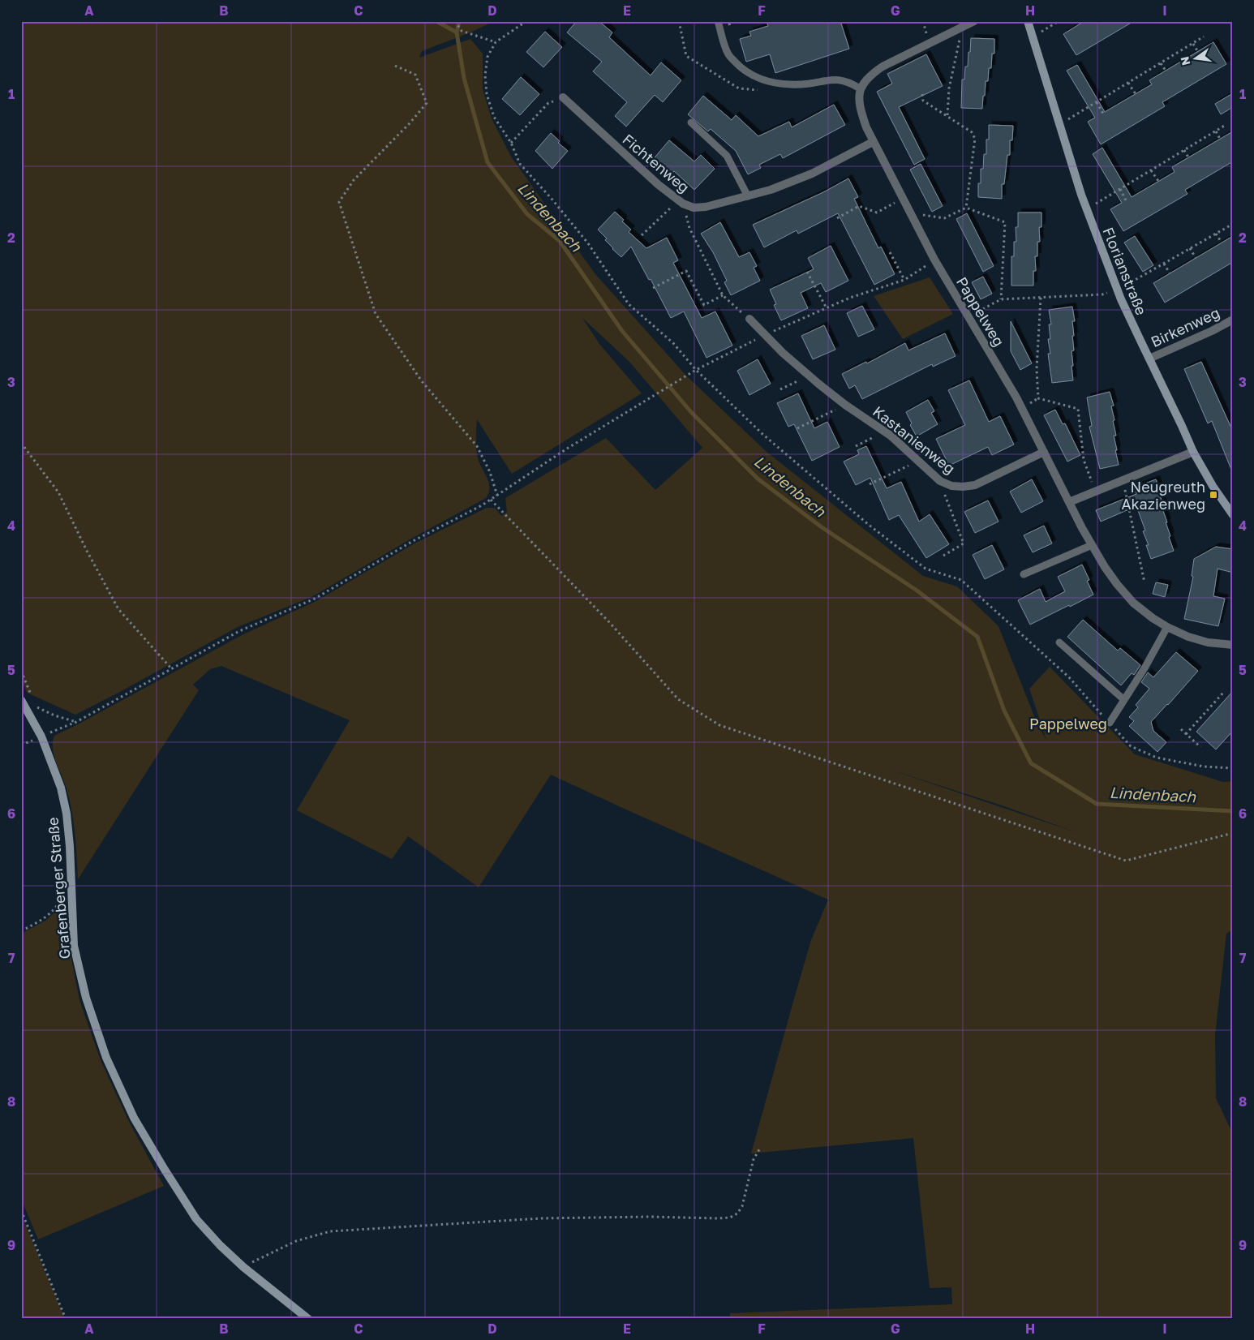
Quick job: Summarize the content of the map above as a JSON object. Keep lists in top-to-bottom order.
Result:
{
  "streets": {
    "street": [
      "Fichtenweg",
      "Florianstraße",
      "Pappelweg",
      "Birkenweg",
      "Kastanienweg",
      "Grafenberger Straße"
    ]
  },
  "crossings": [
    ["Fichtenweg", "Pappelweg"],
    ["Florianstraße", "Birkenweg"],
    ["Pappelweg", "Kastanienweg"]
  ],
  "water": ["Lindenbach"],
  "parks": ["Pappelweg"],
  "places": {
    "transit": ["Neugreuth Akazienweg"]
  },
  "north": "left",
  "grid": {
    "columns": [
      "A",
      "B",
      "C",
      "D",
      "E",
      "F",
      "G",
      "H",
      "I"
    ],
    "rows": [
      "1",
      "2",
      "3",
      "4",
      "5",
      "6",
      "7",
      "8",
      "9"
    ]
  }
}
